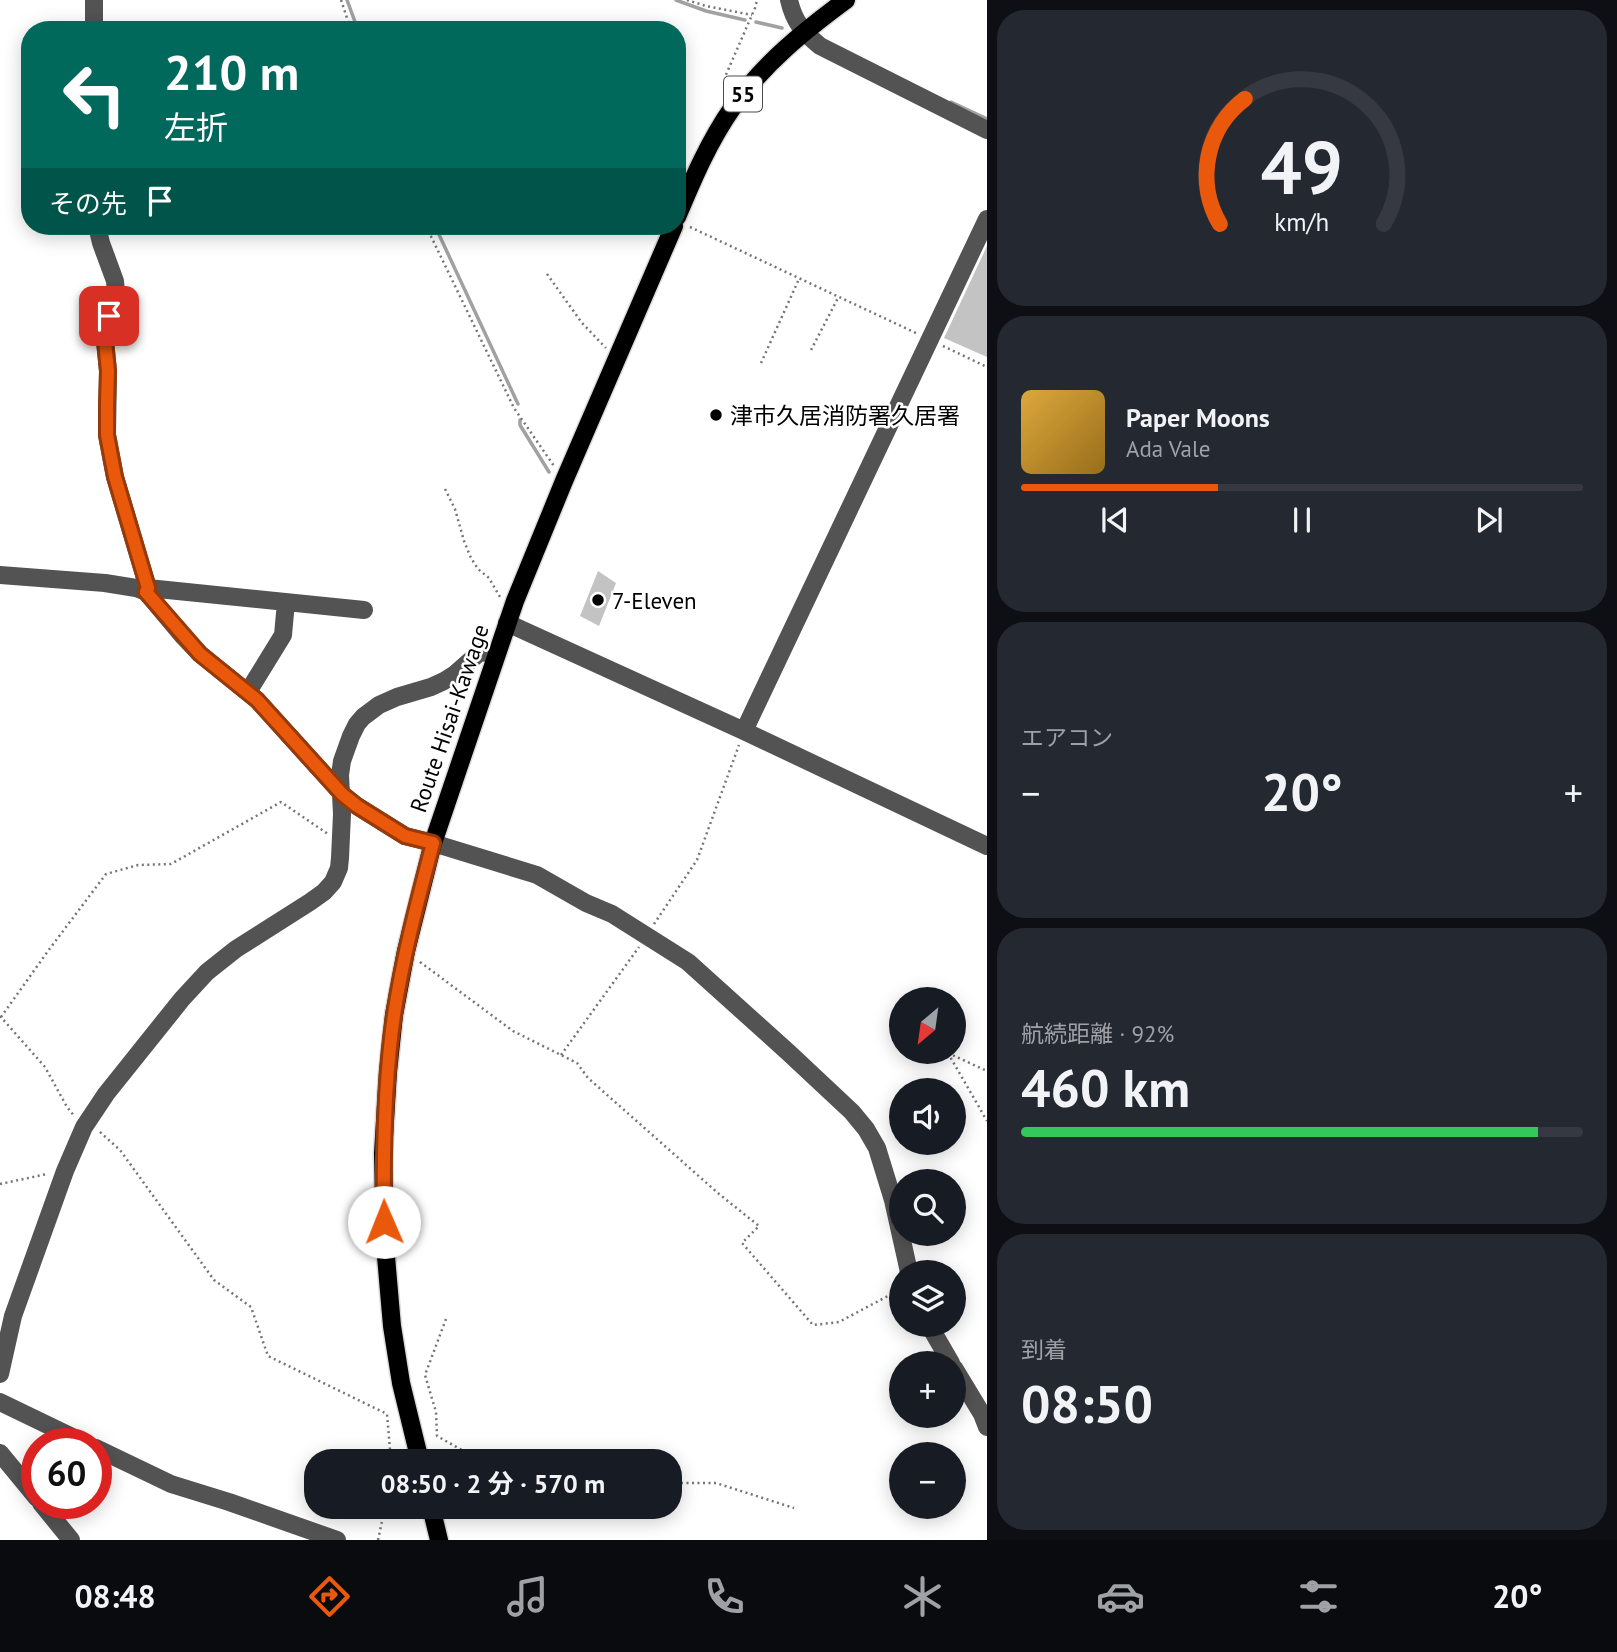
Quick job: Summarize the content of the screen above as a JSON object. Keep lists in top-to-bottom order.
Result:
{
  "streets": {
    "main road": ["55", "Route Hisai-Kawage"]
  },
  "places": ["津市久居消防署久居署", "7-Eleven"],
  "north": "bottom left",
  "page": {
    "turn": ["210 m", "左折"],
    "then": "その先",
    "song": ["Paper Moons", "Ada Vale"],
    "tile": [
      "エアコン",
      ["航続距離 · 92%", "460 km"],
      ["到着", "08:50"]
    ],
    "heat": ["−", "20°", "+"],
    "map_buttons": ["+", "−"],
    "limit": "60",
    "trip": "08:50 · 2 分 · 570 m",
    "tabs": ["08:48", "20°"],
    "gauge": ["49", "km/h"]
  }
}
